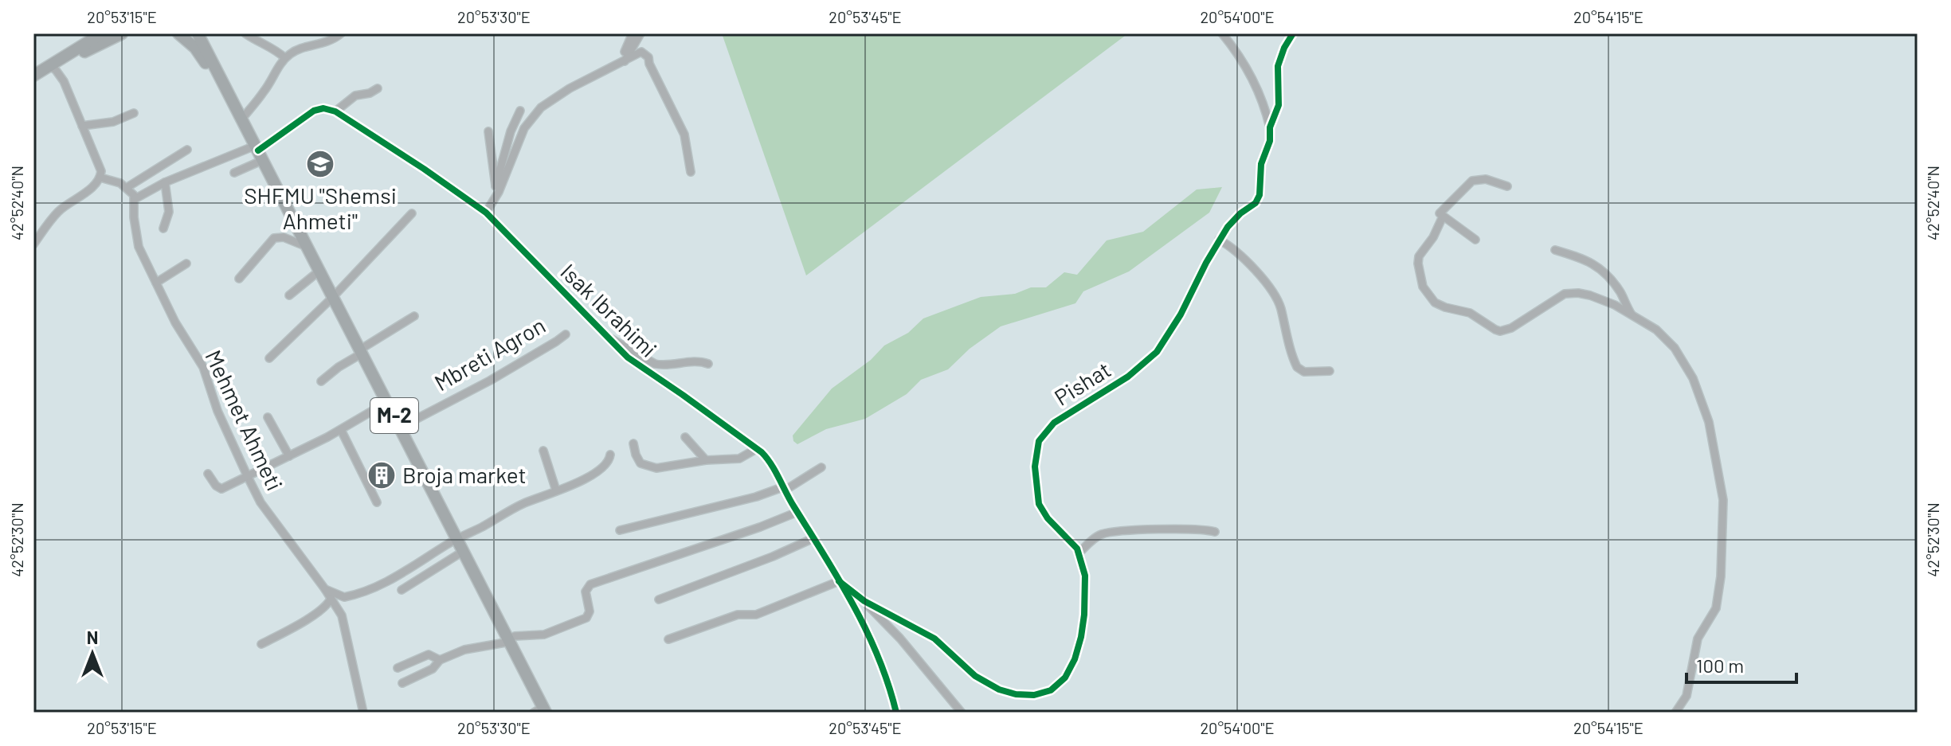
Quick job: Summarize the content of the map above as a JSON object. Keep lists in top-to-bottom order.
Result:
{
  "streets": {
    "main road": ["M-2"],
    "street": [
      "Isak Ibrahimi",
      "Mbreti Agron",
      "Pishat",
      "Mehmet Ahmeti"
    ]
  },
  "crossings": [
    ["Mbreti Agron", "M-2"]
  ],
  "places": {
    "school or university": ["SHFMU \"Shemsi Ahmeti\""],
    "building": ["Broja market"]
  },
  "scale_bar": "100 m",
  "north": "top",
  "coordinates": [
    "20°53'15\"E",
    "20°53'30\"E",
    "20°53'45\"E",
    "20°54'00\"E",
    "20°54'15\"E",
    "42°52'40\"N",
    "42°52'30\"N"
  ]
}
